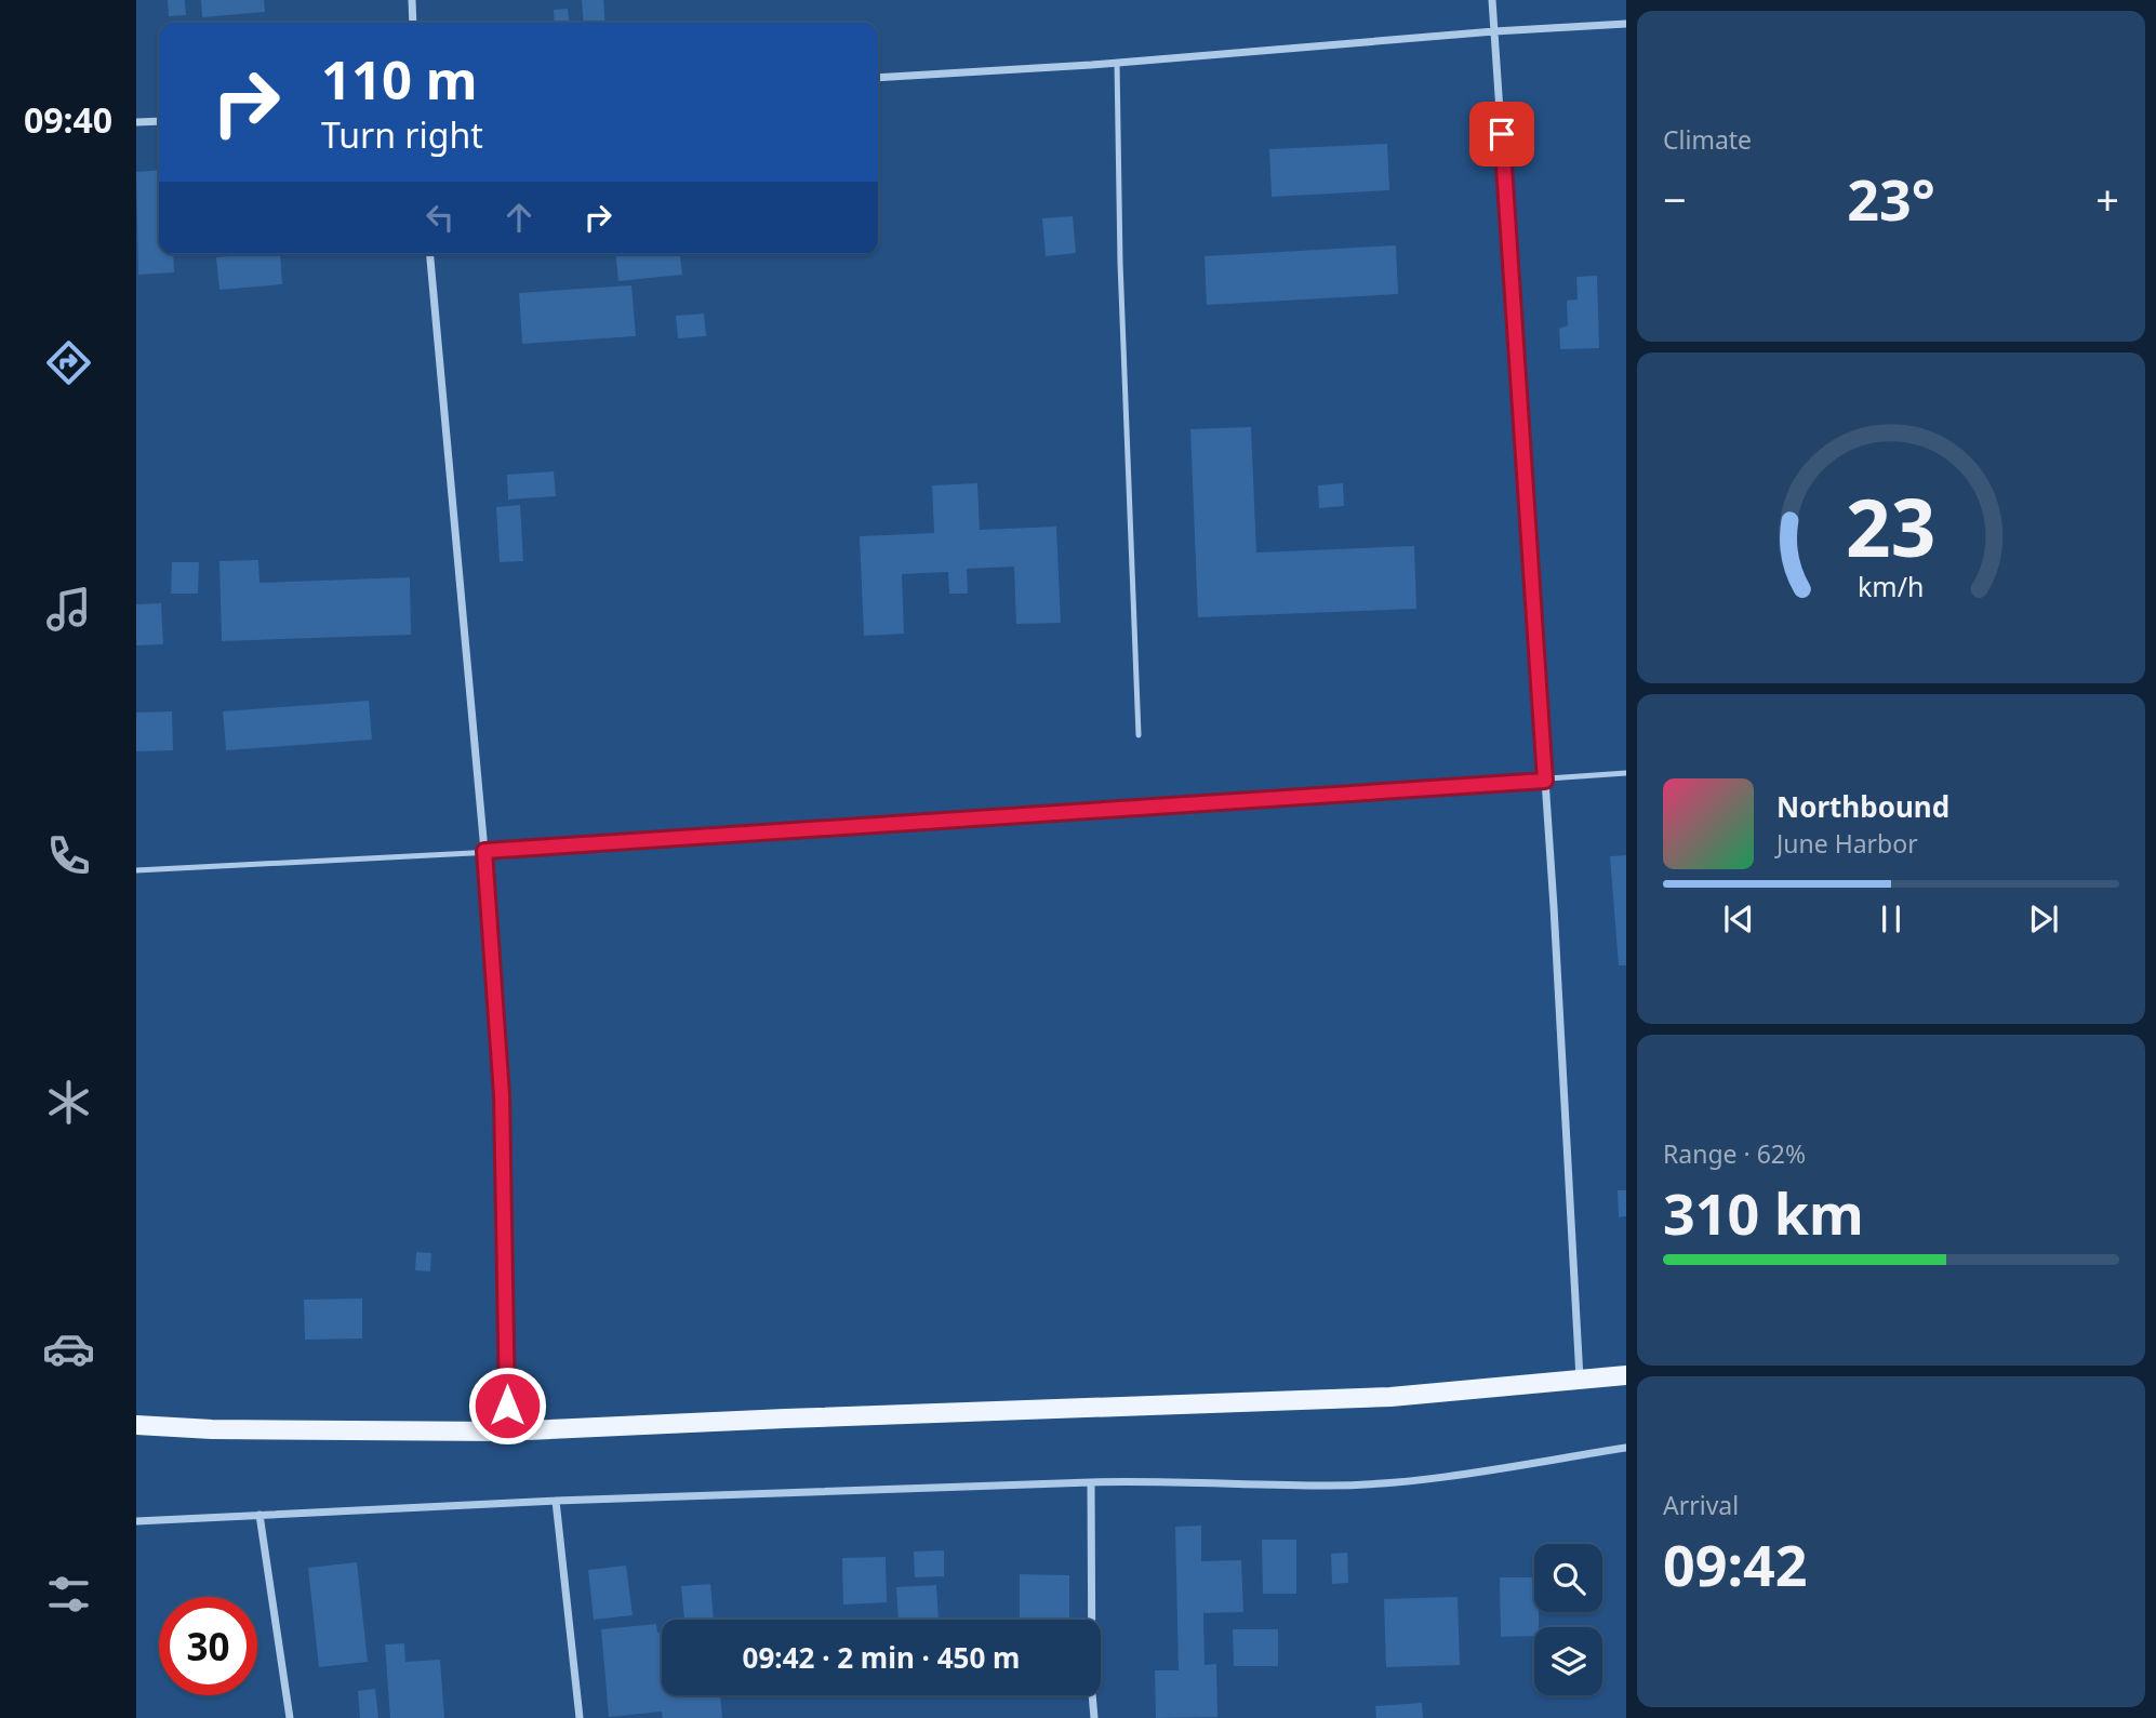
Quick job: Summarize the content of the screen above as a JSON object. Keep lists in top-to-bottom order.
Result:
{
  "page": {
    "tabs": "09:40",
    "tile": [
      "Climate",
      ["Range · 62%", "310 km"],
      ["Arrival", "09:42"]
    ],
    "turn": ["110 m", "Turn right"],
    "heat": ["−", "23°", "+"],
    "song": ["Northbound", "June Harbor"],
    "limit": "30",
    "trip": "09:42 · 2 min · 450 m",
    "gauge": ["23", "km/h"]
  }
}
